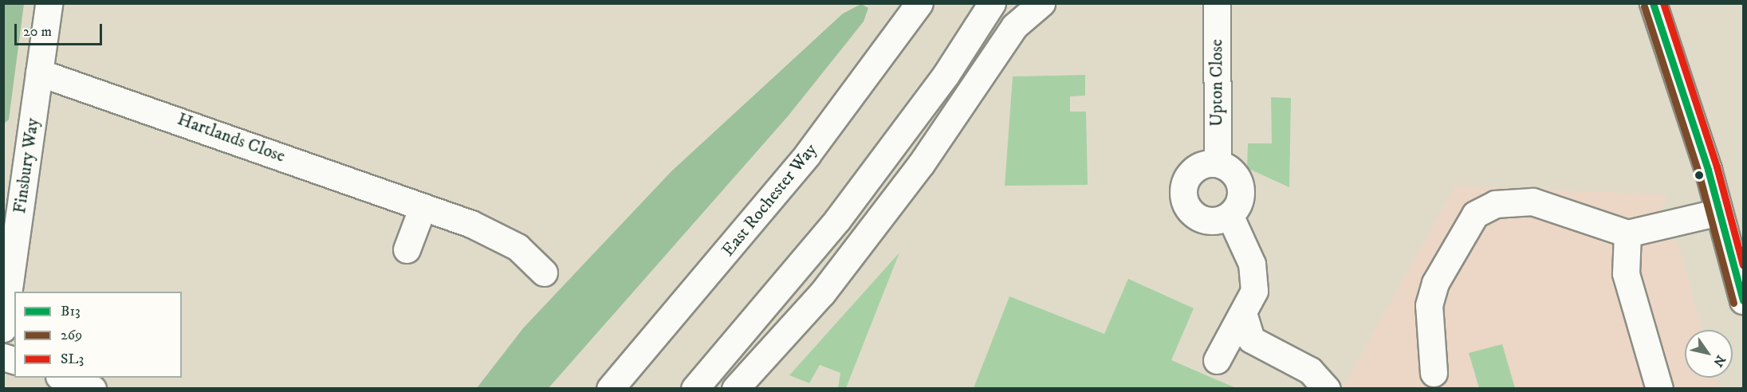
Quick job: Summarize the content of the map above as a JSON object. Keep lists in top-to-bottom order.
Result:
{
  "streets": {
    "main road": [
      "Upton Close",
      "Hartlands Close",
      "Finsbury Way",
      "East Rochester Way"
    ]
  },
  "crossings": [
    ["Hartlands Close", "Finsbury Way"]
  ],
  "lines": ["transit line B13", "transit line SL3", "transit line 269"],
  "legend": ["B13", "269", "SL3"],
  "scale_bar": "20 m",
  "north": "bottom right"
}
